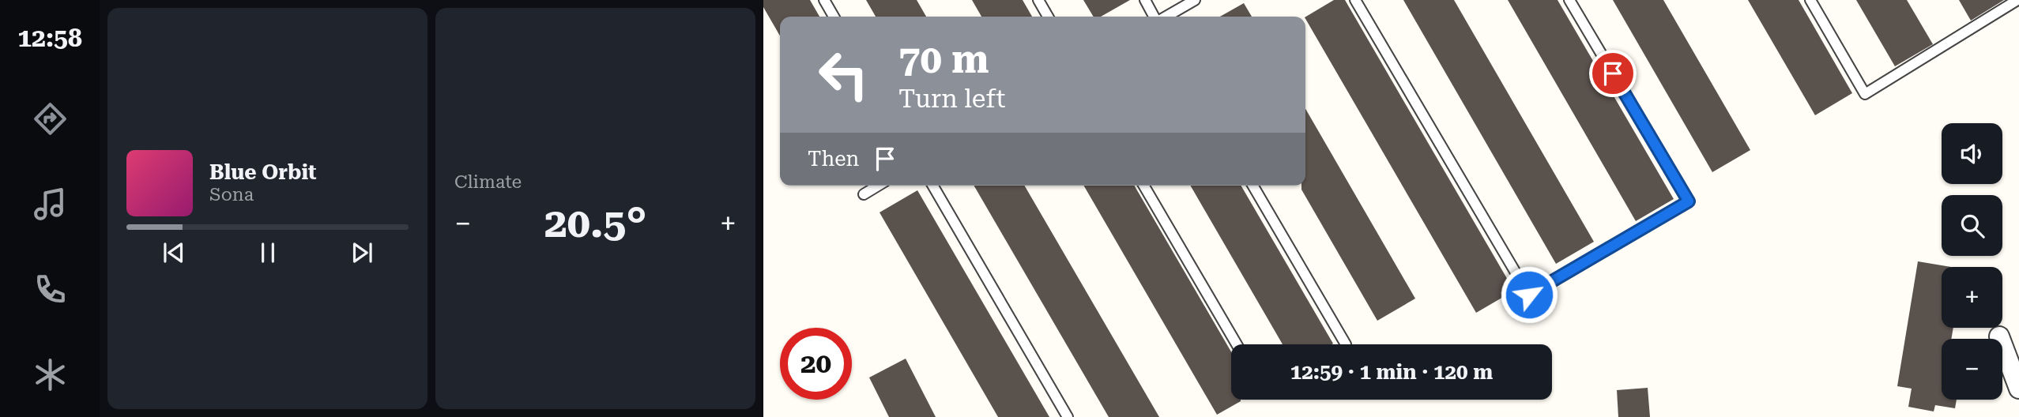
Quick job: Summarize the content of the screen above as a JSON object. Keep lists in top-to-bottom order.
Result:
{
  "page": {
    "tabs": "12:58",
    "tile": "Climate",
    "turn": ["70 m", "Turn left"],
    "map_buttons": ["+", "−"],
    "then": "Then",
    "song": ["Blue Orbit", "Sona"],
    "heat": ["−", "20.5°", "+"],
    "limit": "20",
    "trip": "12:59 · 1 min · 120 m"
  }
}
